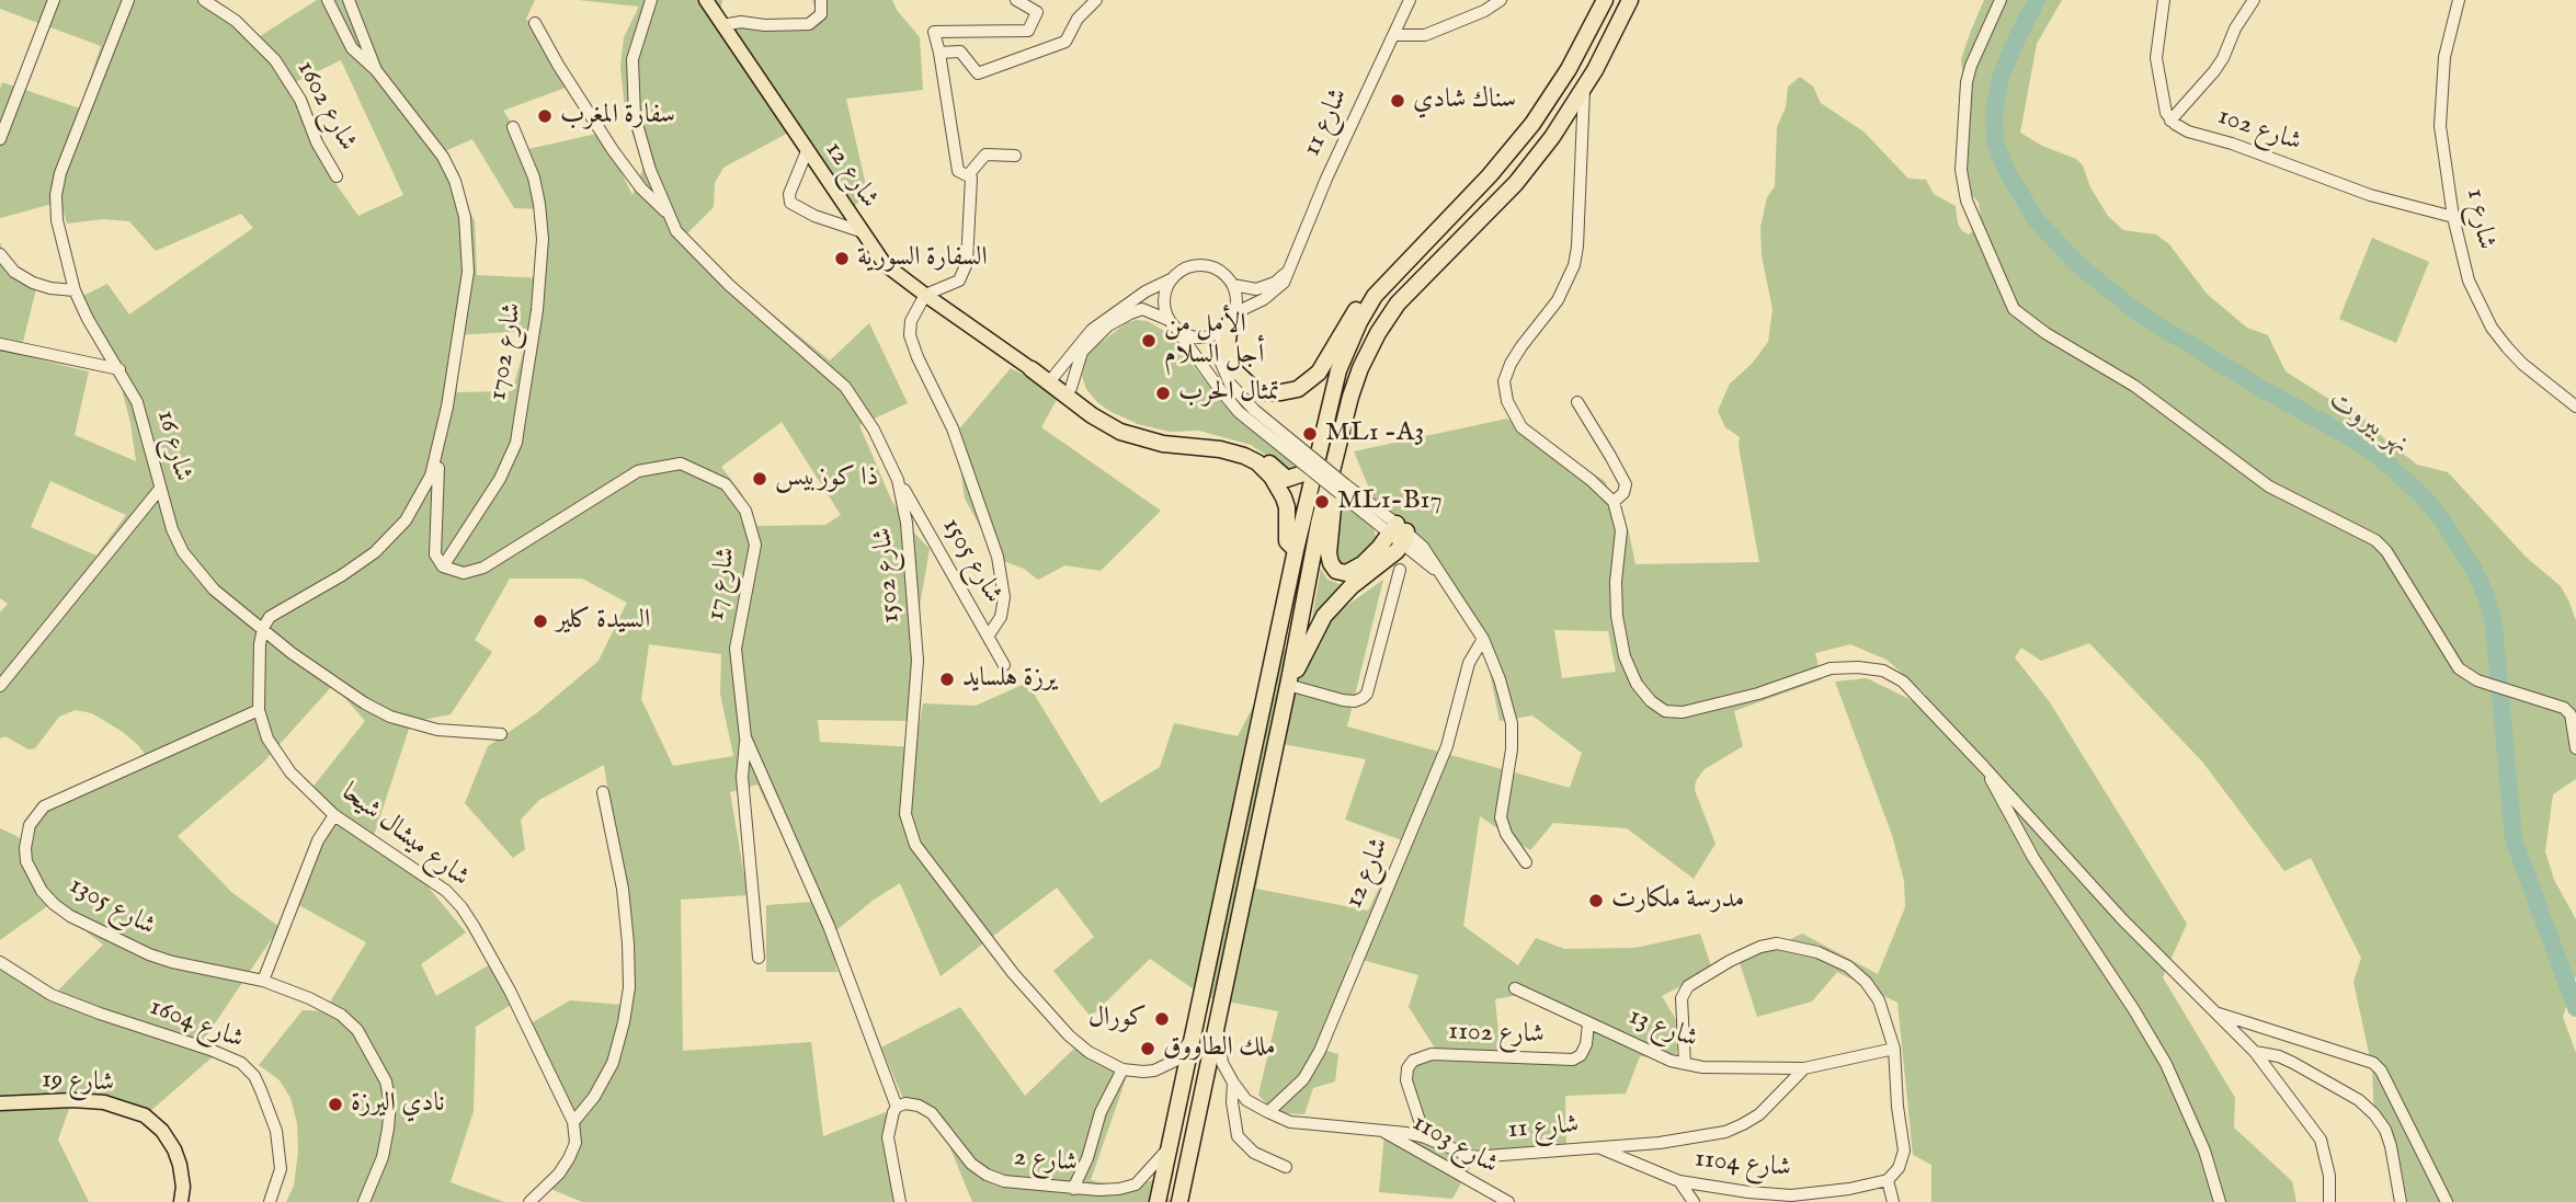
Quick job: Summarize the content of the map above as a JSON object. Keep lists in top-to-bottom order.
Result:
{
  "streets": {
    "main road": ["شارع 12", "شارع 19"],
    "street": [
      "شارع 1602",
      "شارع 11",
      "شارع 102",
      "شارع 1",
      "شارع 1702",
      "شارع 16",
      "شارع 1505",
      "شارع 1502",
      "شارع 17",
      "شارع ميشال شيحا",
      "شارع 1305",
      "شارع 1604",
      "شارع 13",
      "شارع 1102",
      "شارع 1103",
      "شارع 2",
      "شارع 1104"
    ]
  },
  "crossings": [
    ["شارع 11", "شارع 12"],
    ["شارع 11", "شارع 13"],
    ["شارع 11", "شارع 1102"],
    ["شارع 11", "شارع 1103"],
    ["شارع 11", "شارع 1104"],
    ["شارع 102", "شارع 1"],
    ["شارع 1702", "شارع 17"],
    ["شارع 16", "شارع ميشال شيحا"],
    ["شارع 1505", "شارع 1502"],
    ["شارع 17", "شارع 2"],
    ["شارع ميشال شيحا", "شارع 1305"],
    ["شارع 13", "شارع 1102"]
  ],
  "water": ["نهر بيروت"],
  "places": [
    "سناك شادي",
    "سفارة المغرب",
    "السفارة السورية",
    "الأمل من أجل السلام",
    "تمثال الحرب",
    "ML1 -A3",
    "ذا كوزبيس",
    "ML1-B17",
    "السيدة كلير",
    "يرزة هلسايد",
    "مدرسة ملكارت",
    "كورال",
    "ملك الطاووق",
    "نادي اليرزة"
  ]
}
